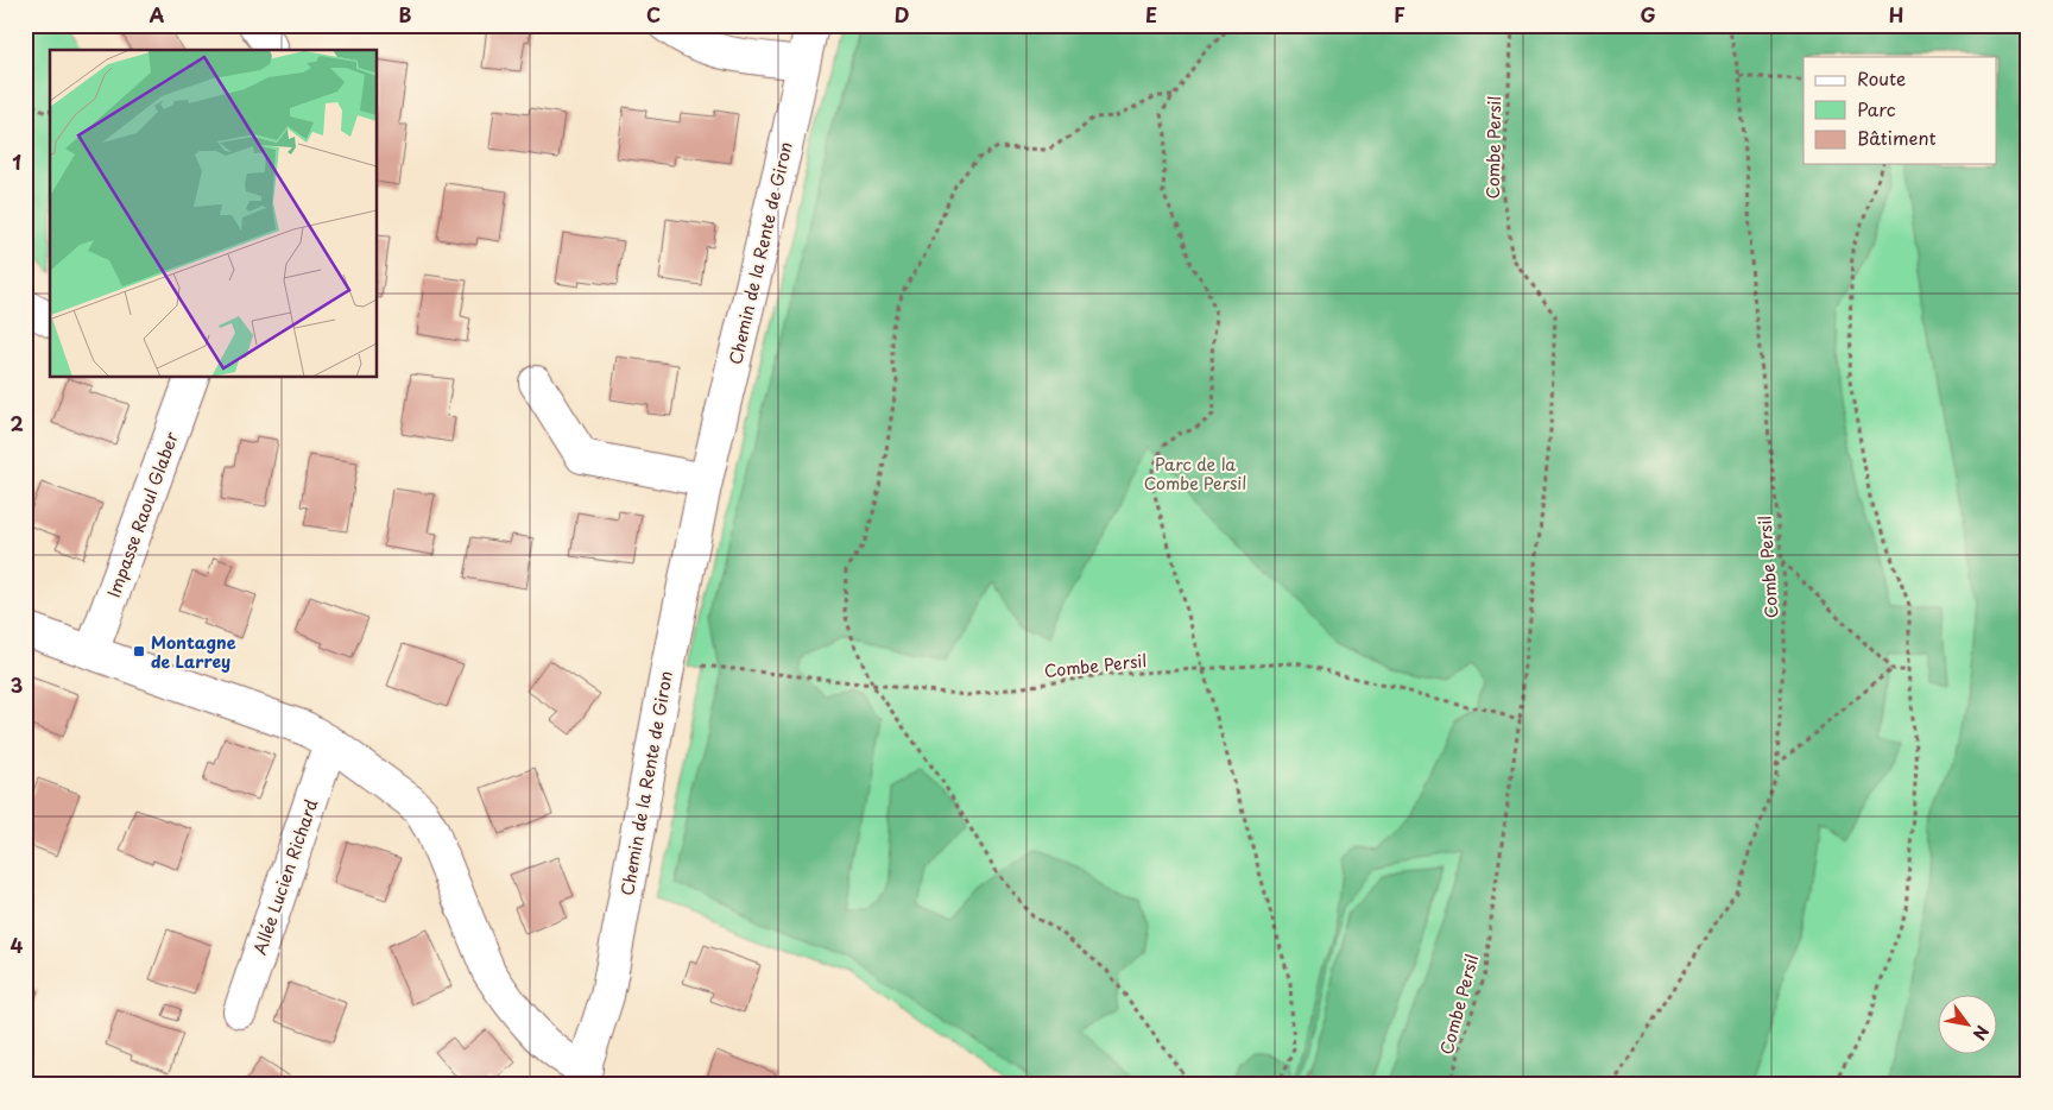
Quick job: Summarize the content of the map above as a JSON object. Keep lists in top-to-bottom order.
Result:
{
  "streets": {
    "street": ["Chemin de la Rente de Giron", "Impasse Raoul Glaber", "Allée Lucien Richard"],
    "path": ["Combe Persil"]
  },
  "crossings": [
    ["Combe Persil", "Chemin de la Rente de Giron"]
  ],
  "parks": ["Parc de la Combe Persil"],
  "places": {
    "transit": ["Montagne de Larrey"]
  },
  "legend": ["Route", "Parc", "Bâtiment"],
  "north": "bottom right",
  "grid": {
    "columns": [
      "A",
      "B",
      "C",
      "D",
      "E",
      "F",
      "G",
      "H"
    ],
    "rows": [
      "1",
      "2",
      "3",
      "4"
    ]
  }
}
